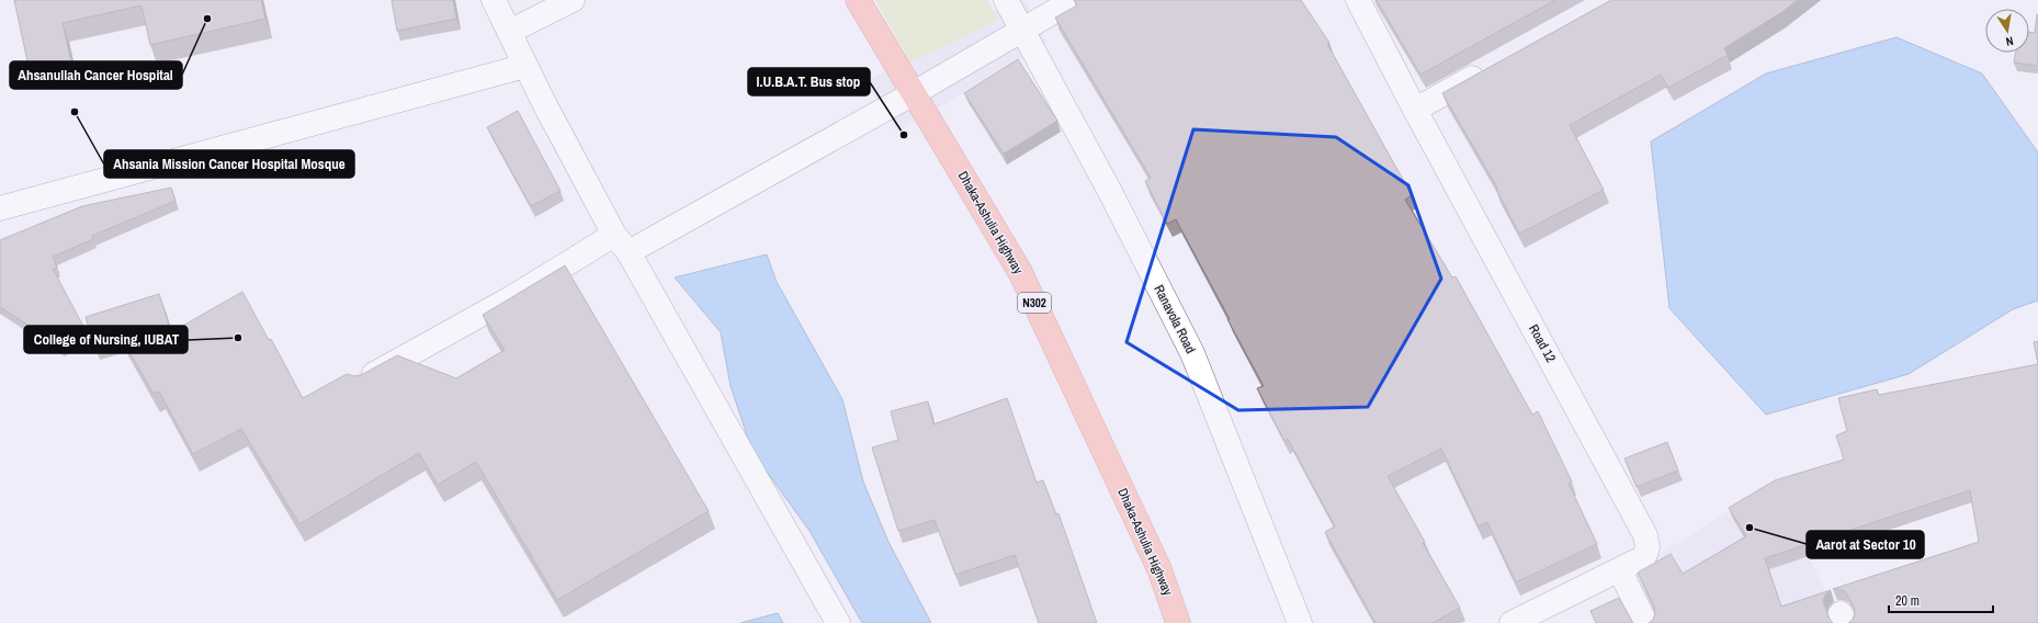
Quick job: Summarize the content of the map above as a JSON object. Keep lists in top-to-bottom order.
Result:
{
  "streets": {
    "highway": ["Dhaka-Ashulia Highway", "N302"],
    "street": ["Ranavola Road", "Road 12"]
  },
  "places": [
    "Ahsanullah Cancer Hospital",
    "Ahsania Mission Cancer Hospital Mosque",
    "I.U.B.A.T. Bus stop",
    "College of Nursing, IUBAT",
    "Aarot at Sector 10"
  ],
  "scale_bar": "20 m",
  "north": "bottom"
}
